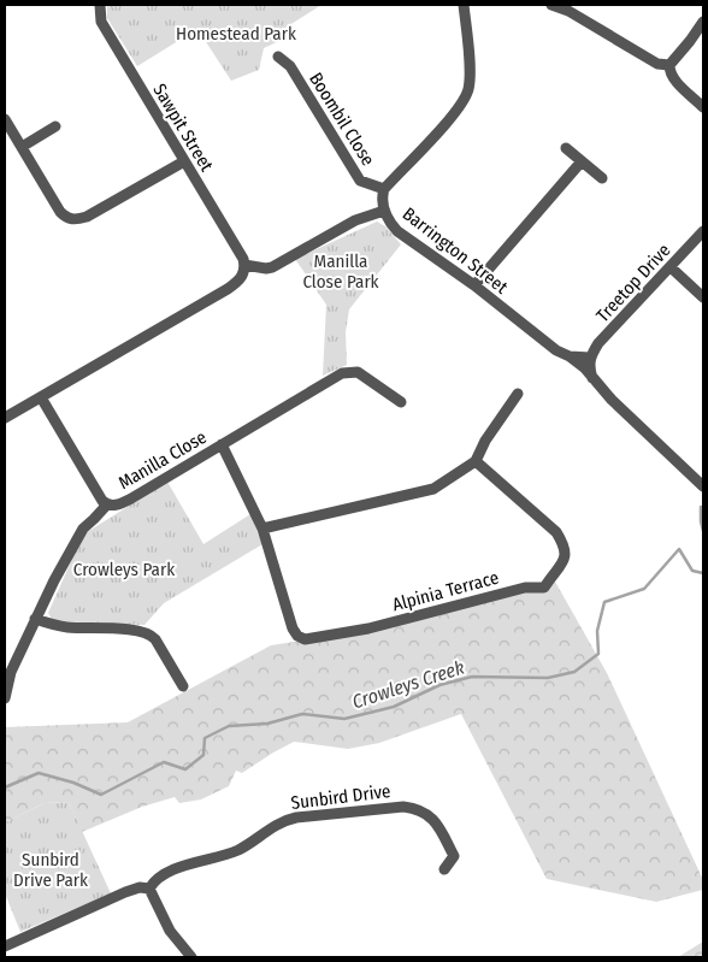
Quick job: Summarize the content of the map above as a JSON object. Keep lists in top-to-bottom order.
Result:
{
  "streets": {
    "street": [
      "Boombil Close",
      "Sawpit Street",
      "Barrington Street",
      "Treetop Drive",
      "Manilla Close",
      "Alpinia Terrace",
      "Sunbird Drive"
    ]
  },
  "crossings": [
    ["Boombil Close", "Barrington Street"],
    ["Barrington Street", "Treetop Drive"],
    ["Manilla Close", "Alpinia Terrace"]
  ],
  "water": ["Crowleys Creek"],
  "parks": [
    "Homestead Park",
    "Manilla Close Park",
    "Crowleys Park",
    "Sunbird Drive Park"
  ]
}
